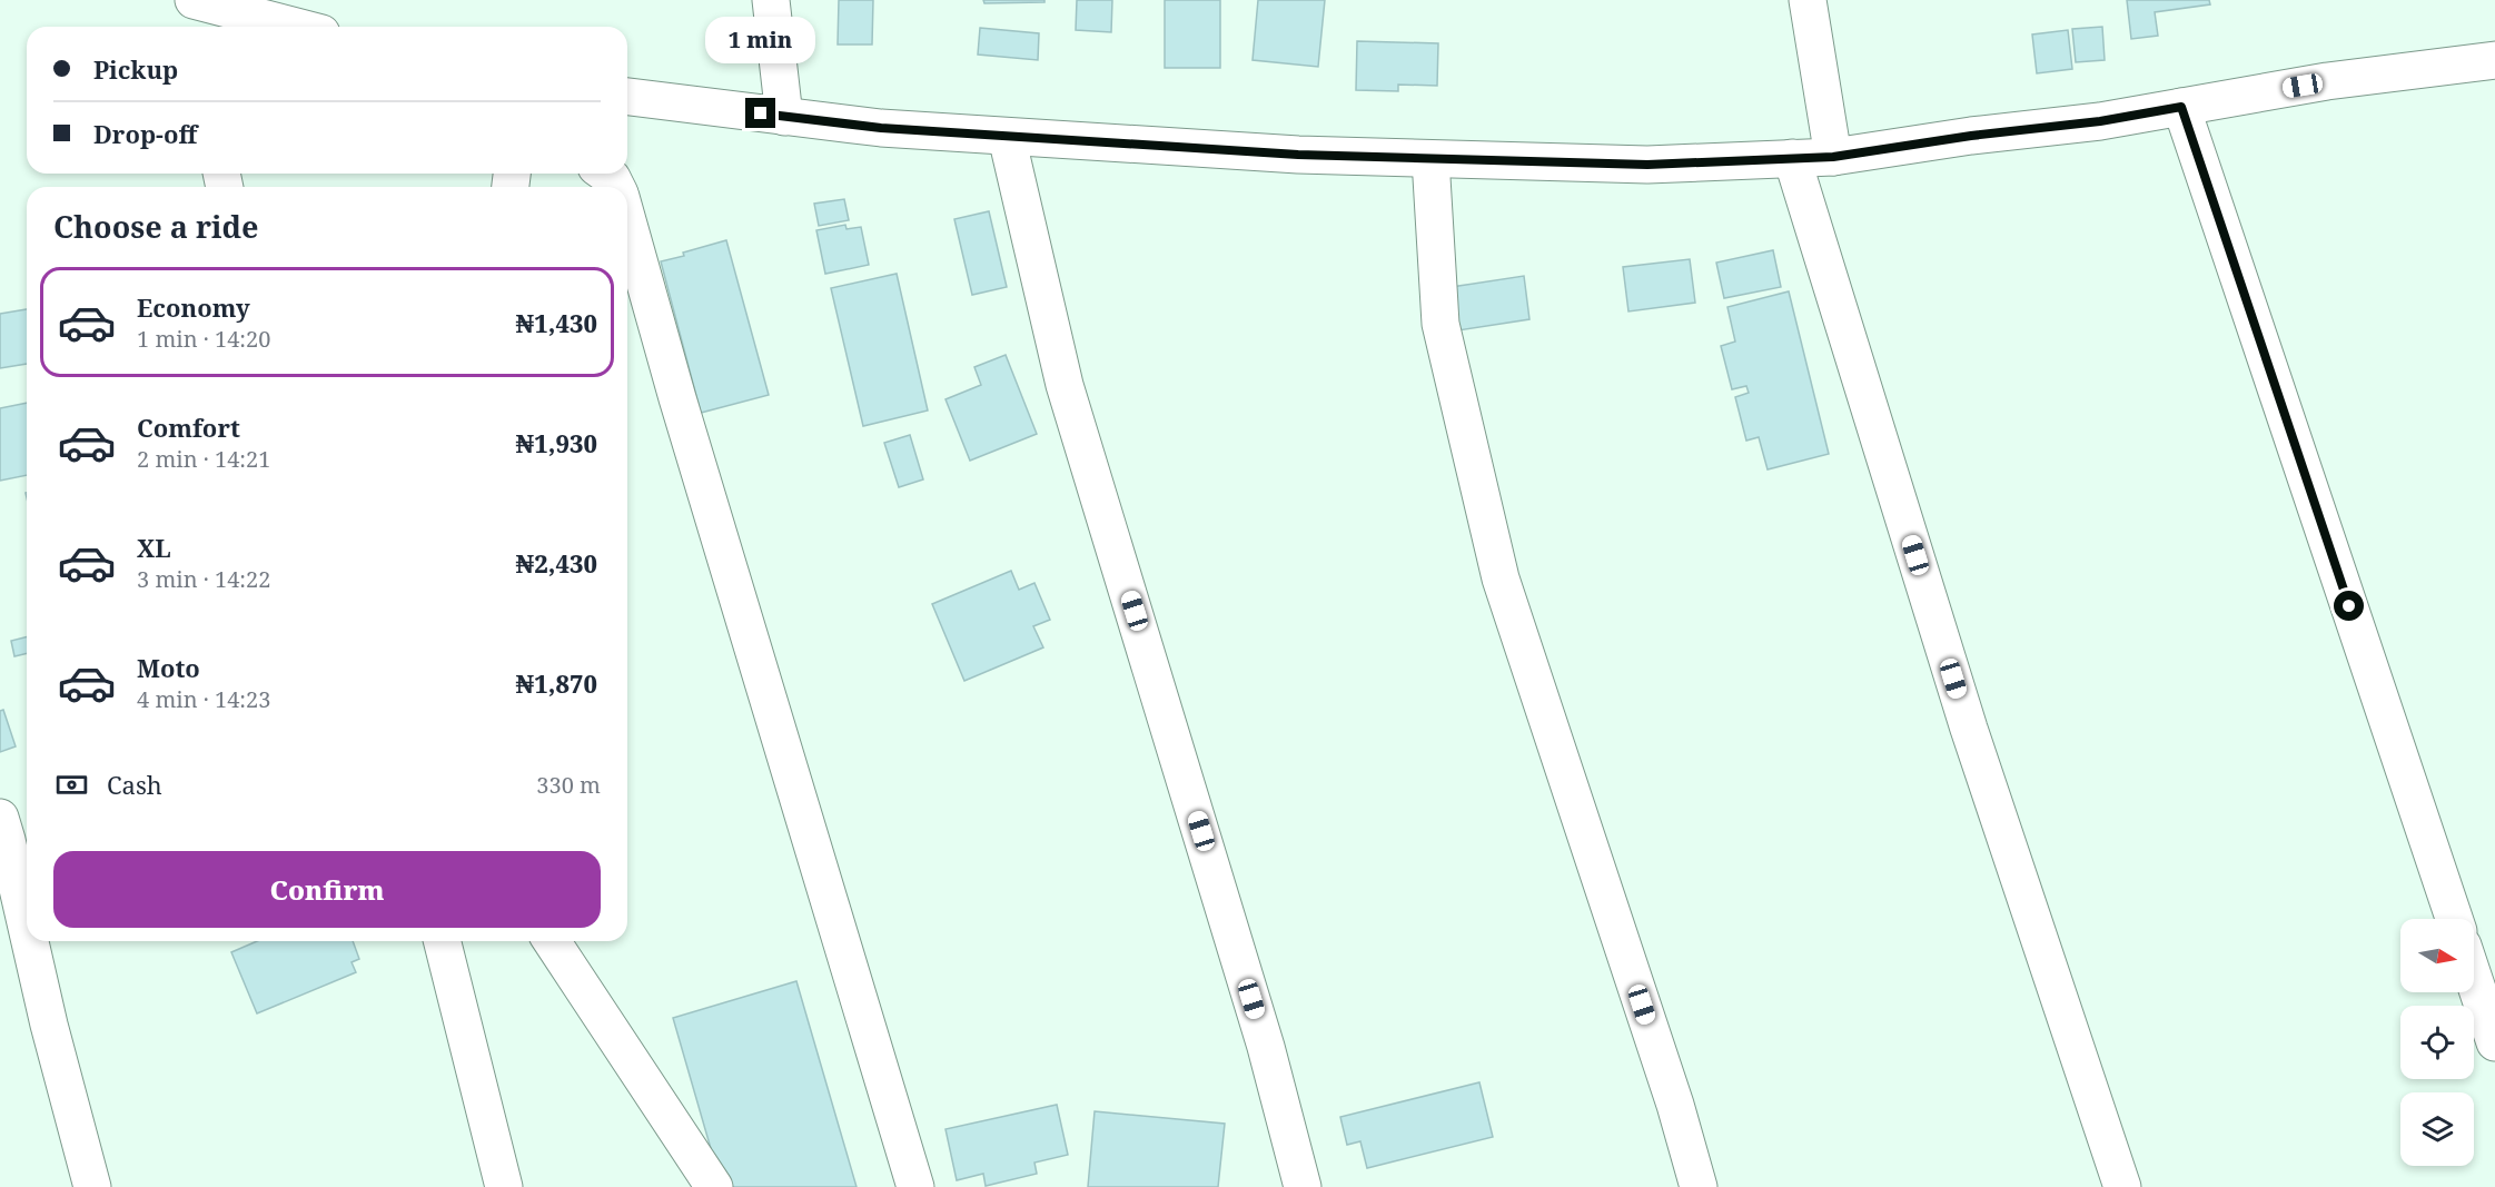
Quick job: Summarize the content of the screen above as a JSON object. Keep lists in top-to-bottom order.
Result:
{
  "north": "right",
  "page": {
    "bubble": "1 min",
    "banner": ["Pickup", "Drop-off"],
    "heading": "Choose a ride",
    "list": [
      {
        "name": "Economy",
        "note": "1 min · 14:20",
        "value": "₦1,430"
      },
      {
        "name": "Comfort",
        "note": "2 min · 14:21",
        "value": "₦1,930"
      },
      {
        "name": "XL",
        "note": "3 min · 14:22",
        "value": "₦2,430"
      },
      {
        "name": "Moto",
        "note": "4 min · 14:23",
        "value": "₦1,870"
      }
    ],
    "pay": ["Cash", "330 m"],
    "buttons": "Confirm"
  }
}
